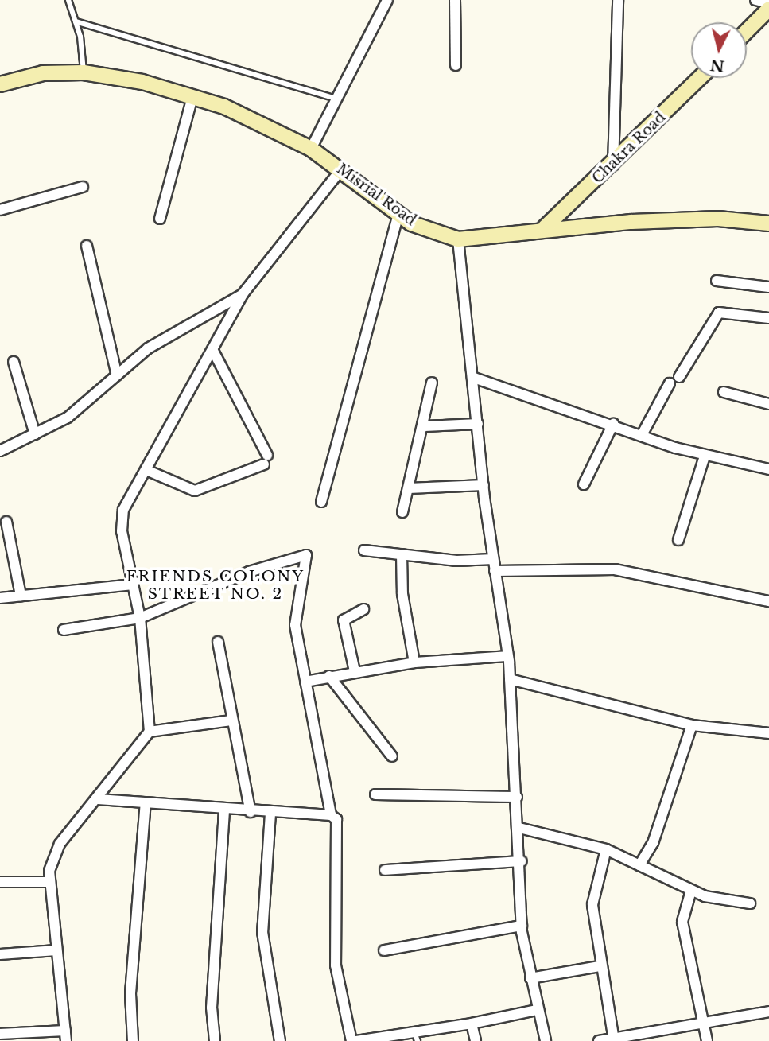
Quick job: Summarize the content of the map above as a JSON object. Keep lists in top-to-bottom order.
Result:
{
  "streets": {
    "main road": ["Chakra Road", "Misrial Road"]
  },
  "crossings": [
    ["Chakra Road", "Misrial Road"]
  ],
  "districts": ["FRIENDS COLONY STREET NO. 2"],
  "north": "bottom"
}
